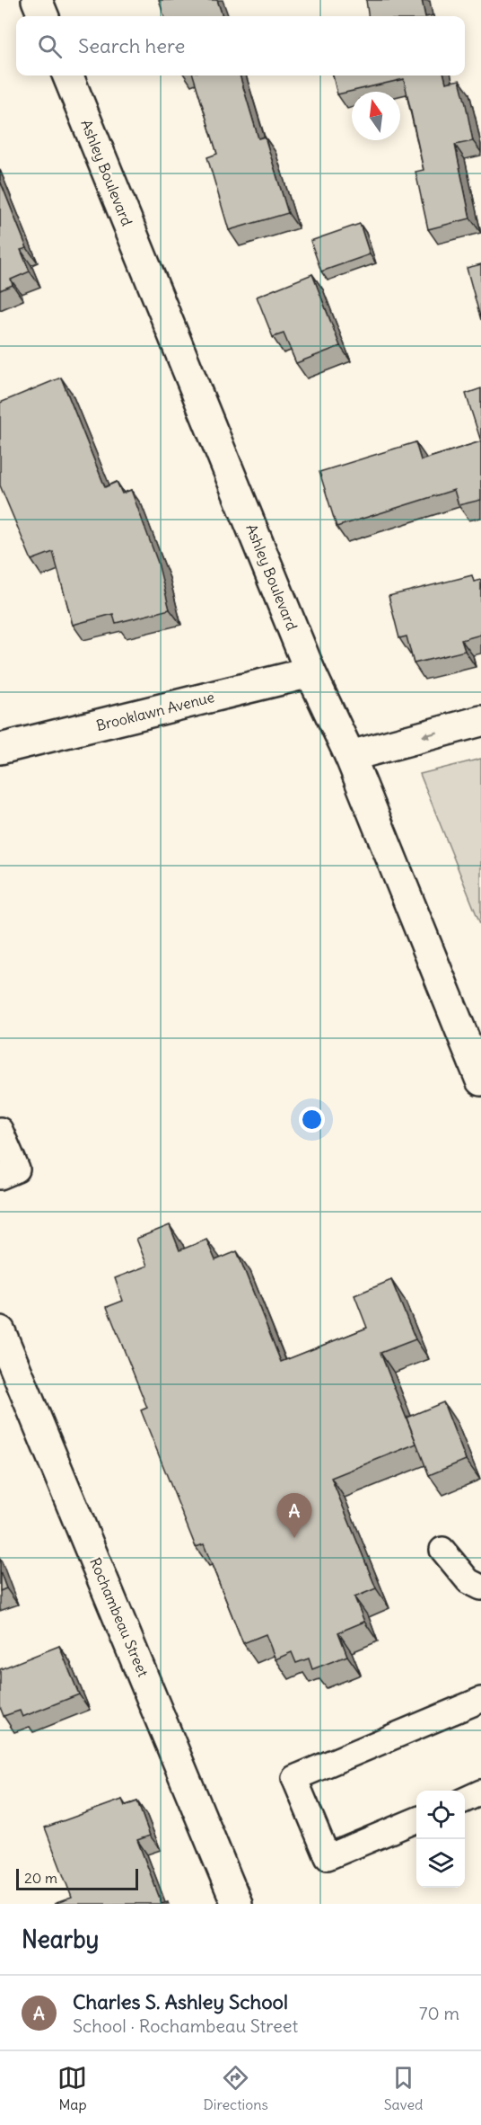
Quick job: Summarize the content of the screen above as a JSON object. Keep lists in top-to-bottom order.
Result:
{
  "streets": {
    "main road": ["Ashley Boulevard", "Brooklawn Avenue", "Rochambeau Street"]
  },
  "crossings": [
    ["Ashley Boulevard", "Brooklawn Avenue"]
  ],
  "scale_bar": "20 m",
  "north": "top",
  "page": {
    "search": "Search here",
    "pins": "A",
    "scale": "20 m",
    "heading": "Nearby",
    "list": [
      {
        "mark": "A",
        "name": "Charles S. Ashley School",
        "note": "School · Rochambeau Street",
        "value": "70 m"
      }
    ],
    "nav": ["Map", "Directions", "Saved"]
  }
}
